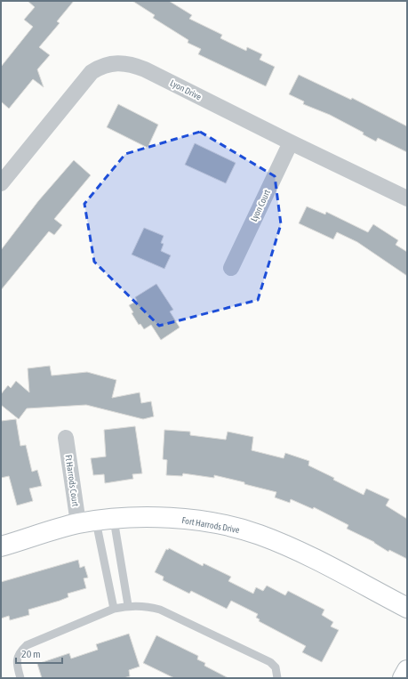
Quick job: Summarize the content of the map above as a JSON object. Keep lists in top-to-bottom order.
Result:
{
  "streets": {
    "street": [
      "Lyon Drive",
      "Lyon Court",
      "Ft Harrods Court",
      "Fort Harrods Drive"
    ]
  },
  "crossings": [
    ["Lyon Drive", "Lyon Court"],
    ["Ft Harrods Court", "Fort Harrods Drive"]
  ],
  "scale_bar": "20 m"
}
